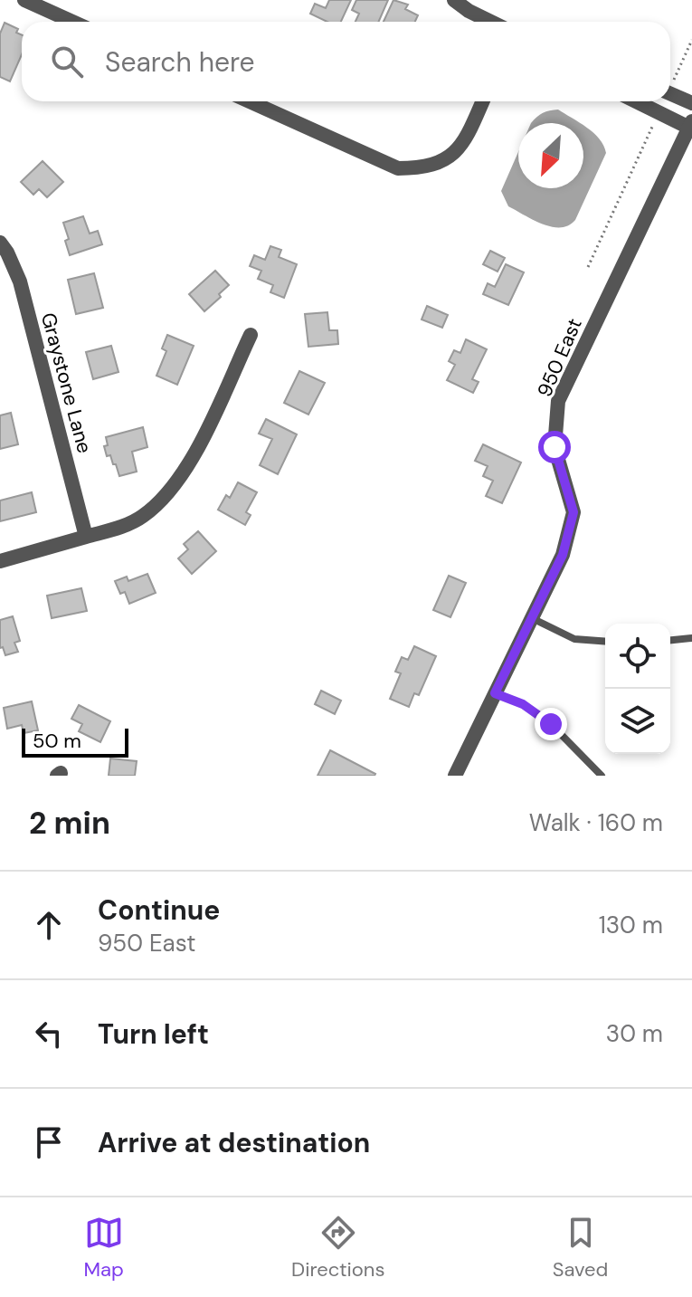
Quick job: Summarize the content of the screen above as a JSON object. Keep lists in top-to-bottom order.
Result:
{
  "streets": {
    "street": ["950 East", "Graystone Lane"]
  },
  "scale_bar": "50 m",
  "north": "bottom left",
  "page": {
    "search": "Search here",
    "scale": "50 m",
    "heading": ["2 min", "Walk · 160 m"],
    "list": [
      ["Continue", "950 East", "130 m"],
      ["Turn left", "30 m"],
      "Arrive at destination"
    ],
    "nav": ["Map", "Directions", "Saved"]
  }
}
